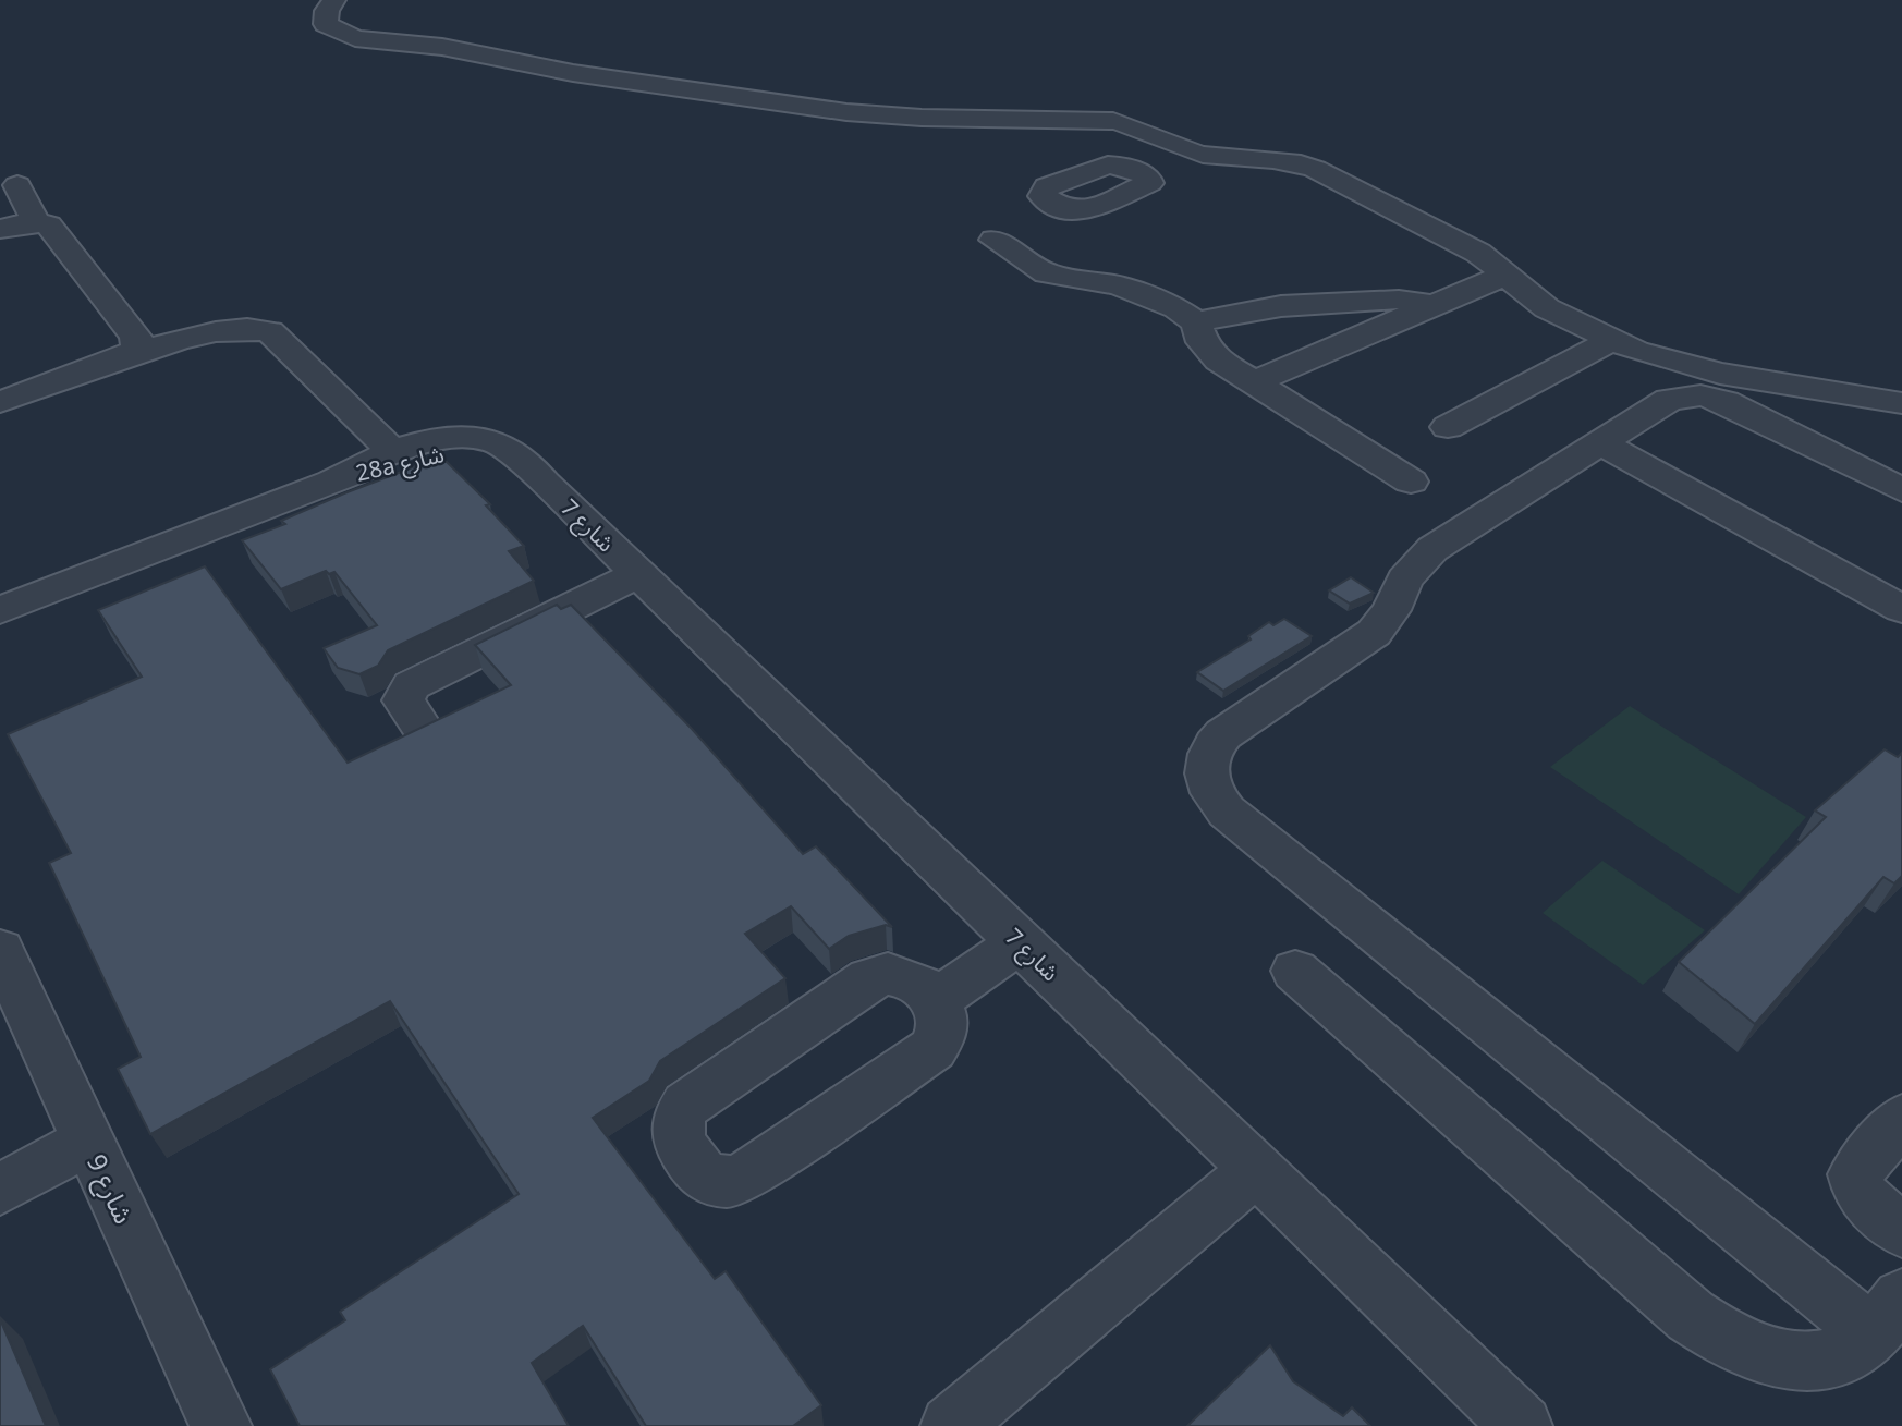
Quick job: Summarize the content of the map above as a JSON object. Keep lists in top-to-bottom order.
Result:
{
  "streets": {
    "street": ["28a شارع", "شارع 7", "شارع 9"]
  },
  "crossings": [
    ["28a شارع", "شارع 7"]
  ]
}
